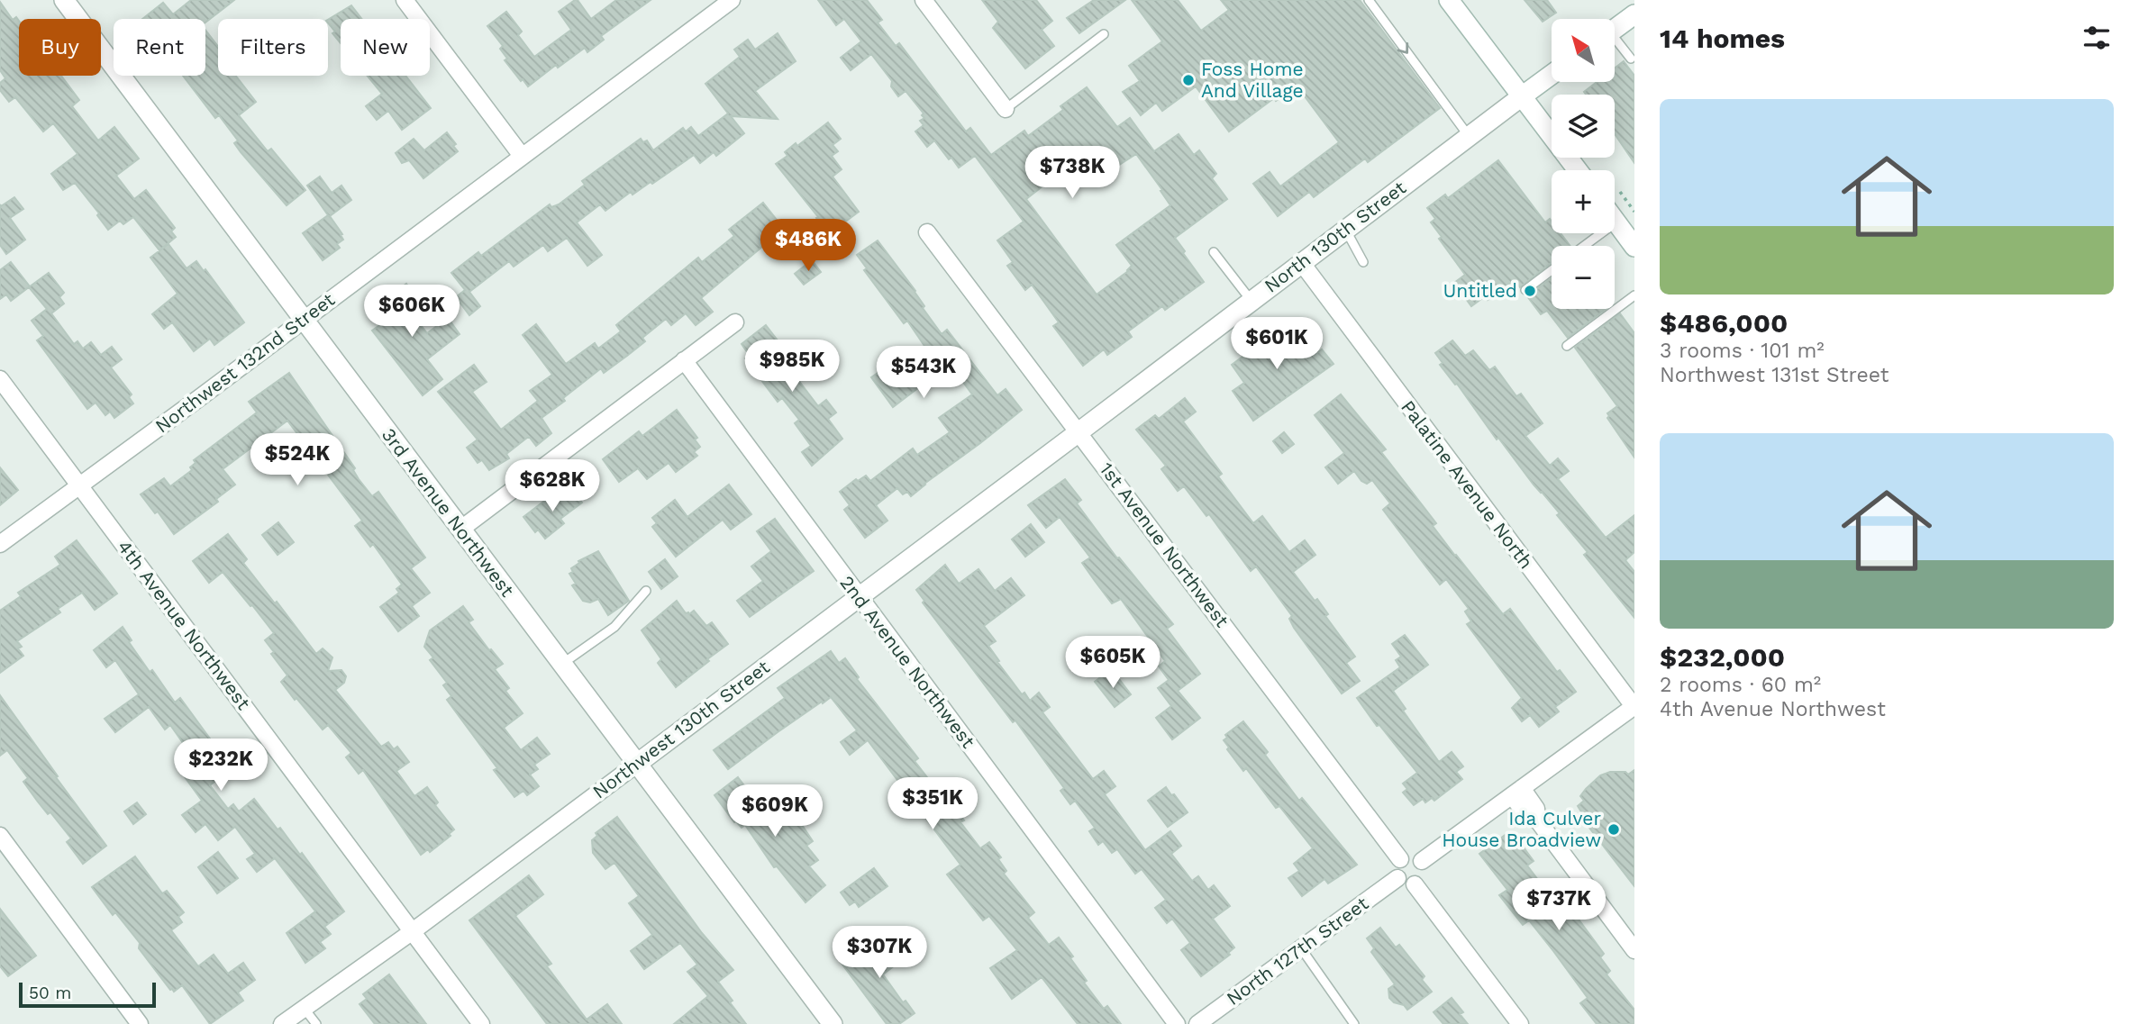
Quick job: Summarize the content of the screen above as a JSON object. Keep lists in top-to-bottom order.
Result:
{
  "streets": {
    "street": [
      "North 130th Street",
      "Northwest 132nd Street",
      "Palatine Avenue North",
      "3rd Avenue Northwest",
      "1st Avenue Northwest",
      "4th Avenue Northwest",
      "2nd Avenue Northwest",
      "Northwest 130th Street",
      "North 127th Street"
    ]
  },
  "crossings": [
    ["North 130th Street", "Palatine Avenue North"],
    ["North 130th Street", "1st Avenue Northwest"],
    ["North 130th Street", "Northwest 130th Street"],
    ["Northwest 132nd Street", "3rd Avenue Northwest"],
    ["Northwest 132nd Street", "4th Avenue Northwest"],
    ["3rd Avenue Northwest", "Northwest 130th Street"],
    ["1st Avenue Northwest", "Northwest 130th Street"],
    ["1st Avenue Northwest", "North 127th Street"],
    ["4th Avenue Northwest", "Northwest 130th Street"],
    ["2nd Avenue Northwest", "Northwest 130th Street"]
  ],
  "places": ["Foss Home And Village", "Untitled", "Ida Culver House Broadview"],
  "scale_bar": "50 m",
  "north": "top left",
  "page": {
    "heading": "14 homes",
    "map_buttons": ["+", "−"],
    "chip": [
      "Buy",
      "Rent",
      "Filters",
      "New"
    ],
    "list": [
      {
        "name": "$486,000",
        "note": "3 rooms · 101 m² · Northwest 131st Street"
      },
      {
        "name": "$232,000",
        "note": "2 rooms · 60 m² · 4th Avenue Northwest"
      }
    ],
    "price": [
      "$738K",
      "$486K",
      "$606K",
      "$601K",
      "$985K",
      "$543K",
      "$524K",
      "$628K",
      "$605K",
      "$232K",
      "$351K",
      "$609K",
      "$737K",
      "$307K"
    ],
    "scale": "50 m"
  }
}
